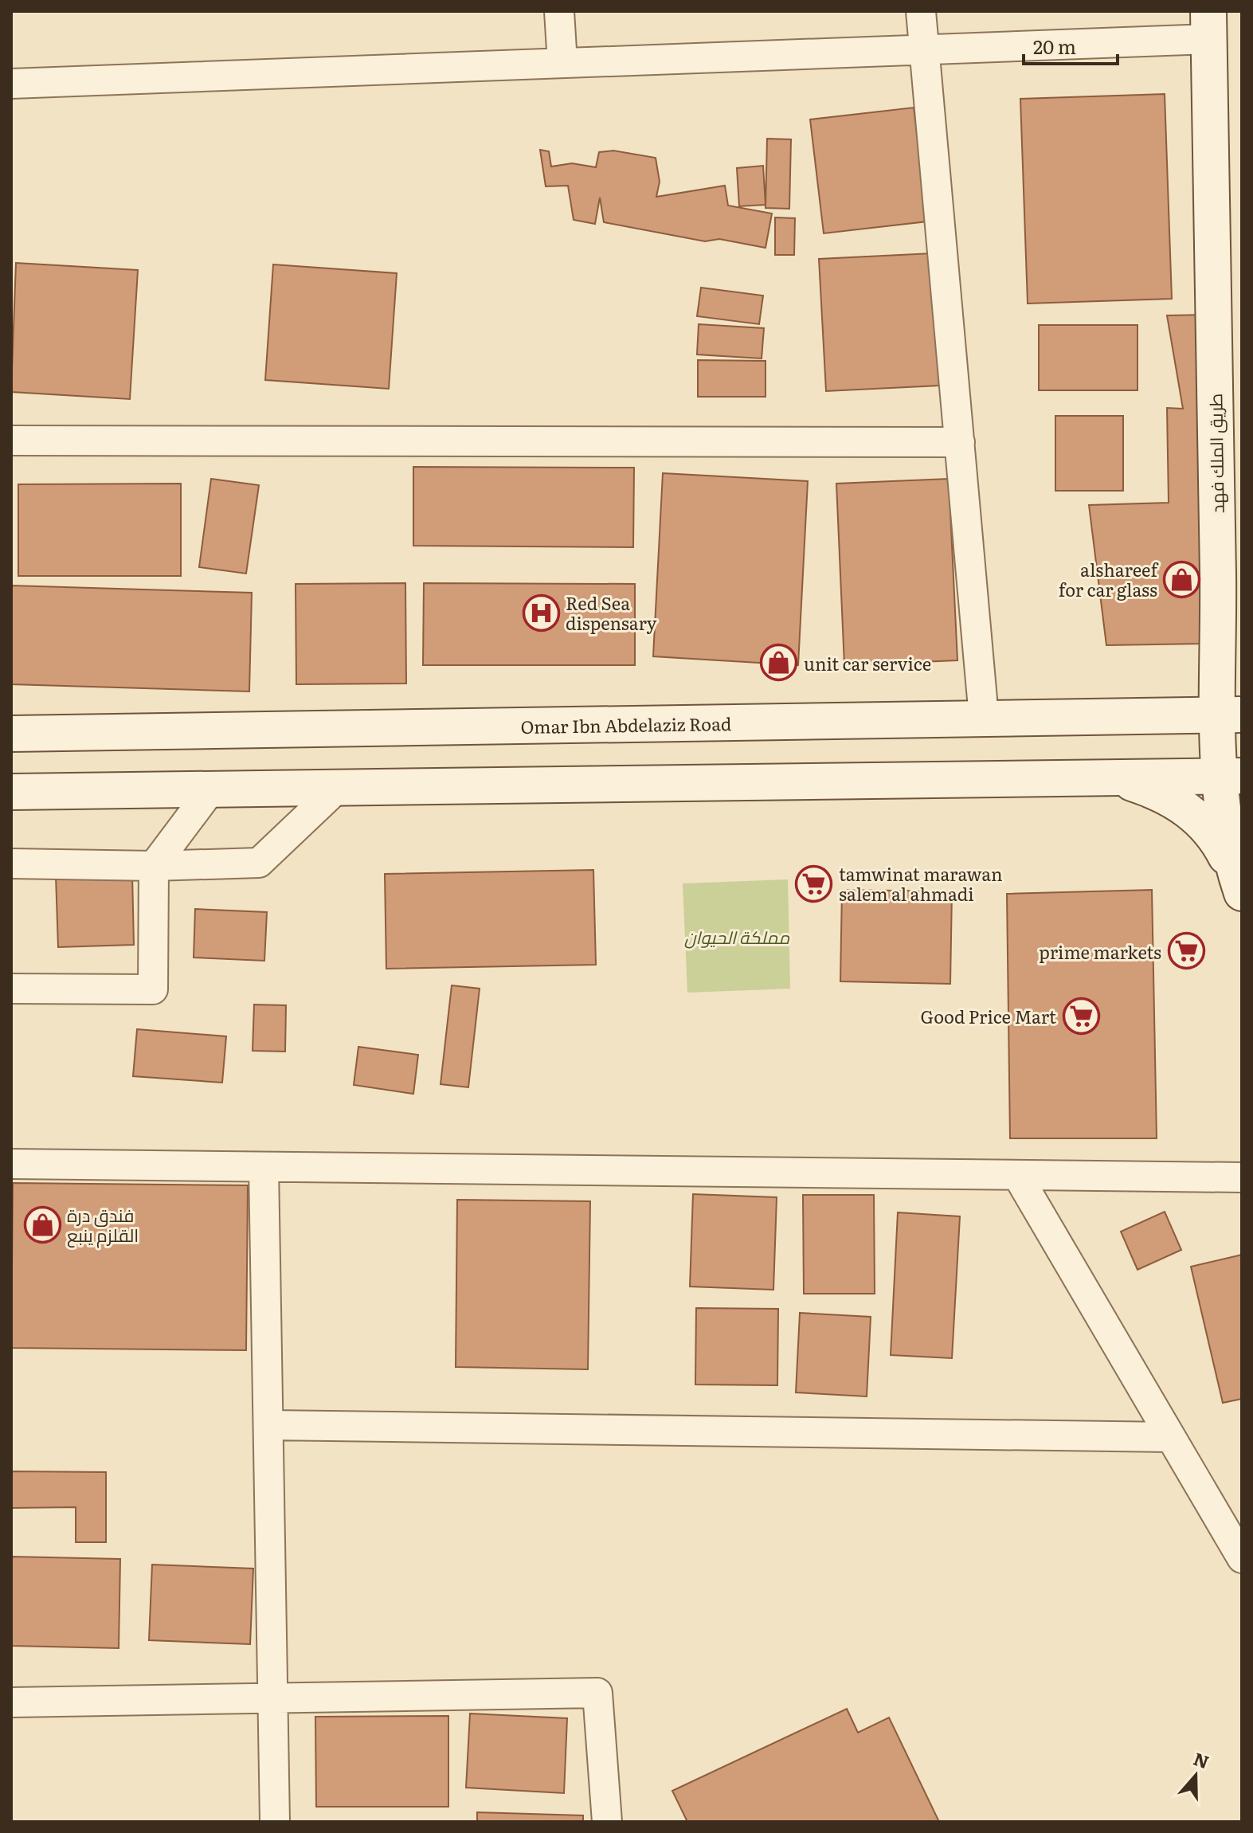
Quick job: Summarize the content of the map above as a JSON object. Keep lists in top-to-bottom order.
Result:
{
  "streets": {
    "main road": ["طريق الملك فهد", "Omar Ibn Abdelaziz Road"]
  },
  "crossings": [
    ["طريق الملك فهد", "Omar Ibn Abdelaziz Road"]
  ],
  "parks": ["مملكة الحيوان"],
  "places": {
    "shop": ["alshareef for car glass", "unit car service", "فندق درة القلزم ينبع"],
    "hospital": ["Red Sea dispensary"],
    "supermarket": ["tamwinat marawan salem al ahmadi", "prime markets", "Good Price Mart"]
  },
  "scale_bar": "20 m",
  "north": "top"
}
